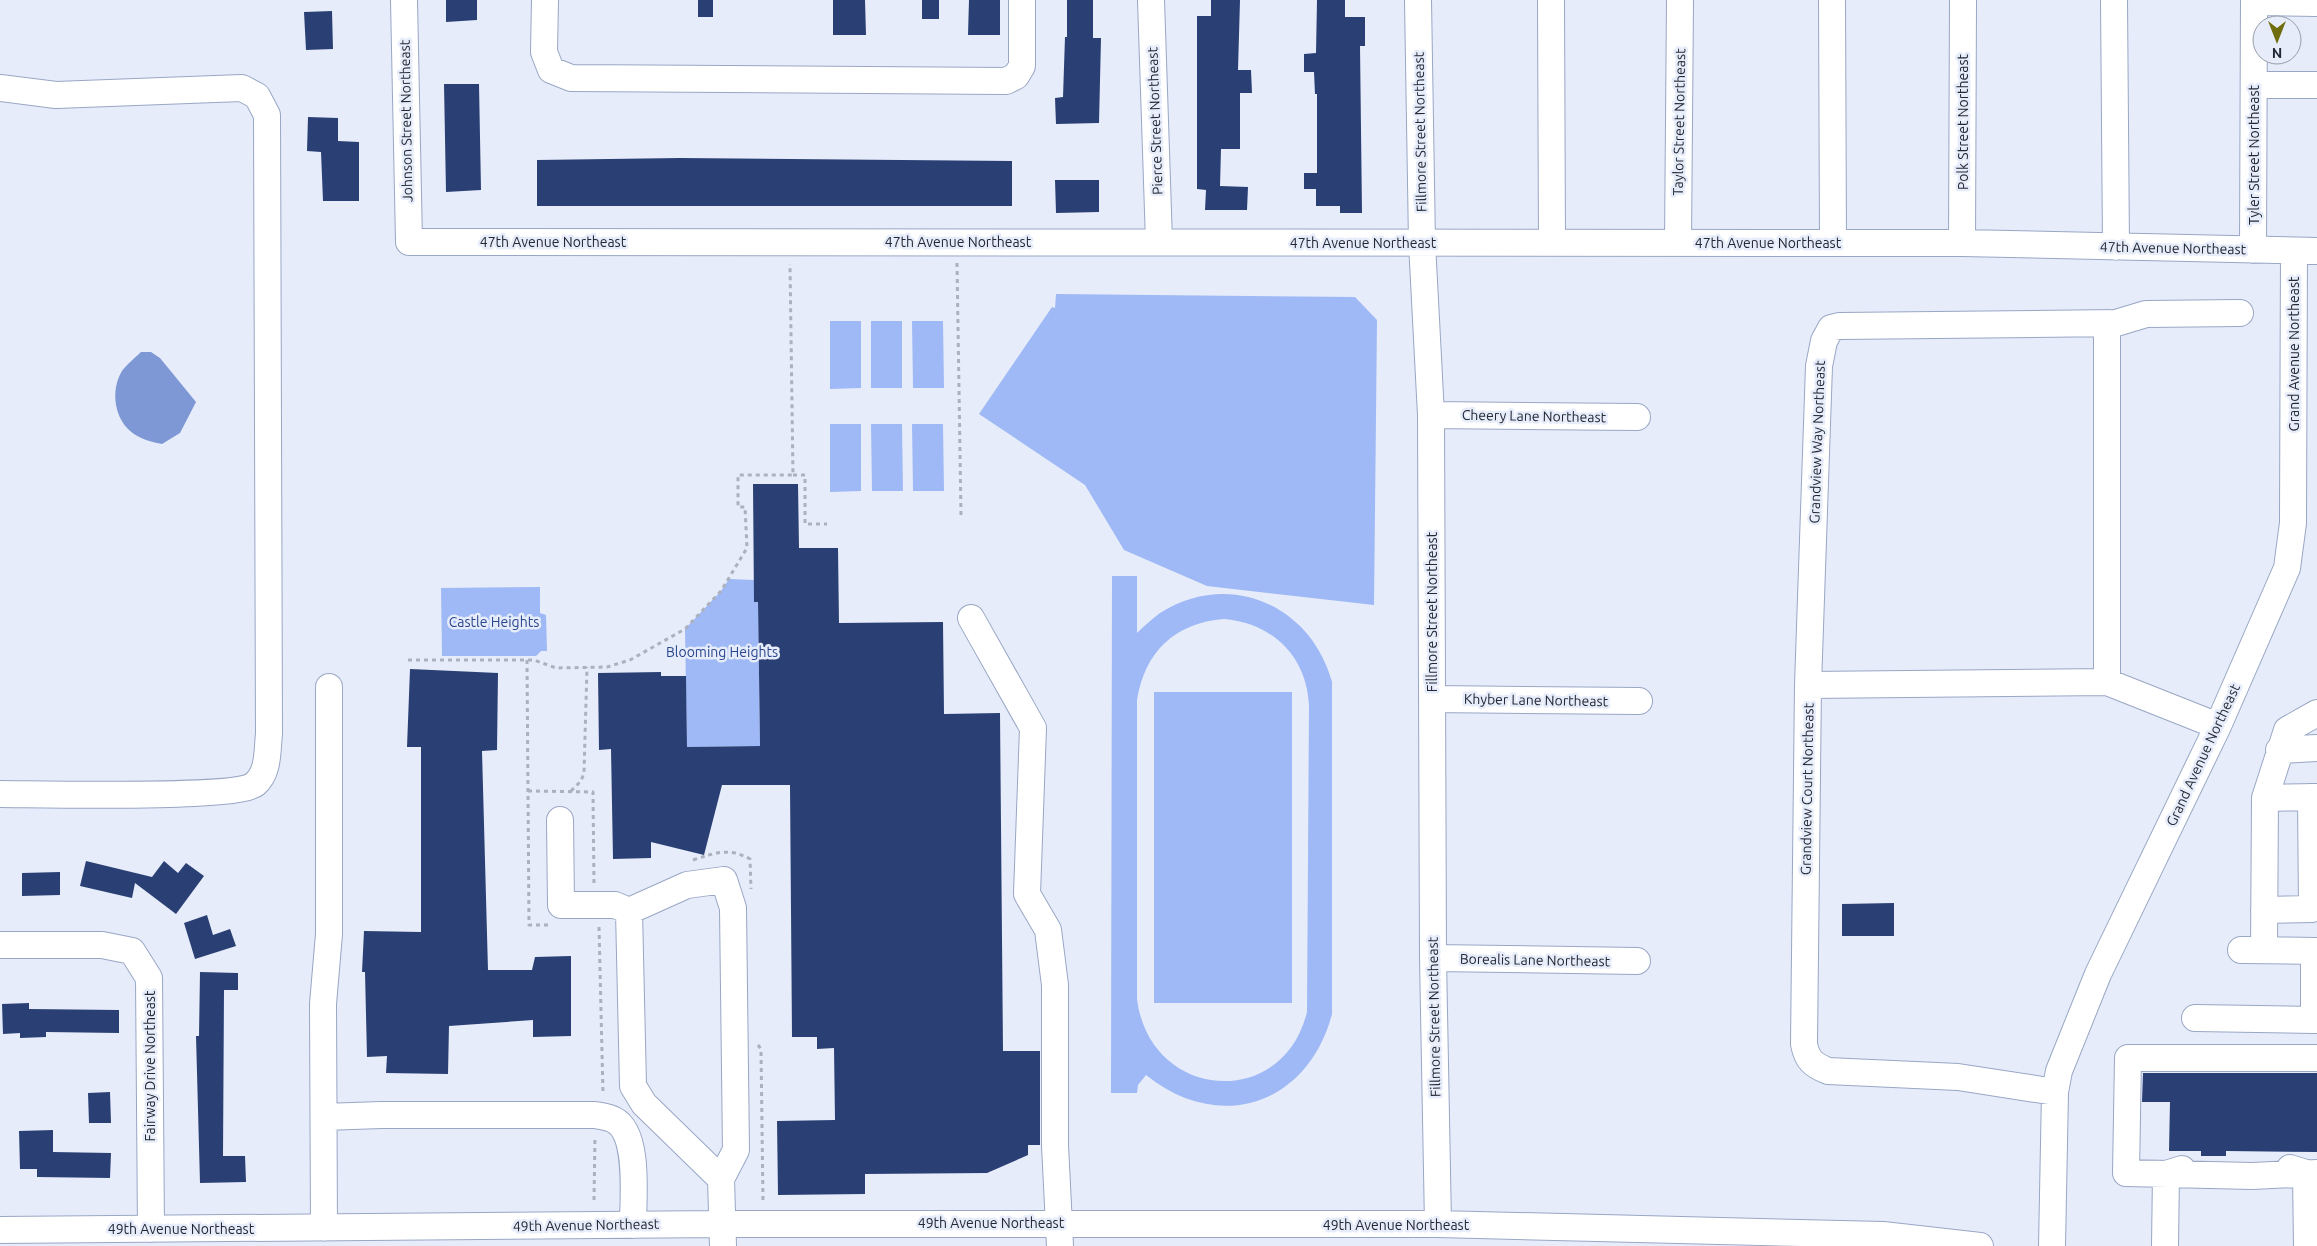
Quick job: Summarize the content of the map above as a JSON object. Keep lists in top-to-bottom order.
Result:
{
  "streets": {
    "street": [
      "Johnson Street Northeast",
      "Pierce Street Northeast",
      "Taylor Street Northeast",
      "Polk Street Northeast",
      "Fillmore Street Northeast",
      "Tyler Street Northeast",
      "47th Avenue Northeast",
      "Grand Avenue Northeast",
      "Cheery Lane Northeast",
      "Grandview Way Northeast",
      "Khyber Lane Northeast",
      "Grandview Court Northeast",
      "Borealis Lane Northeast",
      "Fairway Drive Northeast",
      "49th Avenue Northeast"
    ]
  },
  "crossings": [
    ["Johnson Street Northeast", "47th Avenue Northeast"],
    ["Pierce Street Northeast", "47th Avenue Northeast"],
    ["Taylor Street Northeast", "47th Avenue Northeast"],
    ["Polk Street Northeast", "47th Avenue Northeast"],
    ["Fillmore Street Northeast", "47th Avenue Northeast"],
    ["Fillmore Street Northeast", "Cheery Lane Northeast"],
    ["Fillmore Street Northeast", "Khyber Lane Northeast"],
    ["Fillmore Street Northeast", "Borealis Lane Northeast"],
    ["Fillmore Street Northeast", "49th Avenue Northeast"],
    ["Tyler Street Northeast", "47th Avenue Northeast"],
    ["47th Avenue Northeast", "Grand Avenue Northeast"],
    ["Grand Avenue Northeast", "Grandview Court Northeast"],
    ["Grandview Way Northeast", "Grandview Court Northeast"],
    ["Fairway Drive Northeast", "49th Avenue Northeast"]
  ],
  "parks": ["Castle Heights", "Blooming Heights"],
  "north": "bottom"
}
